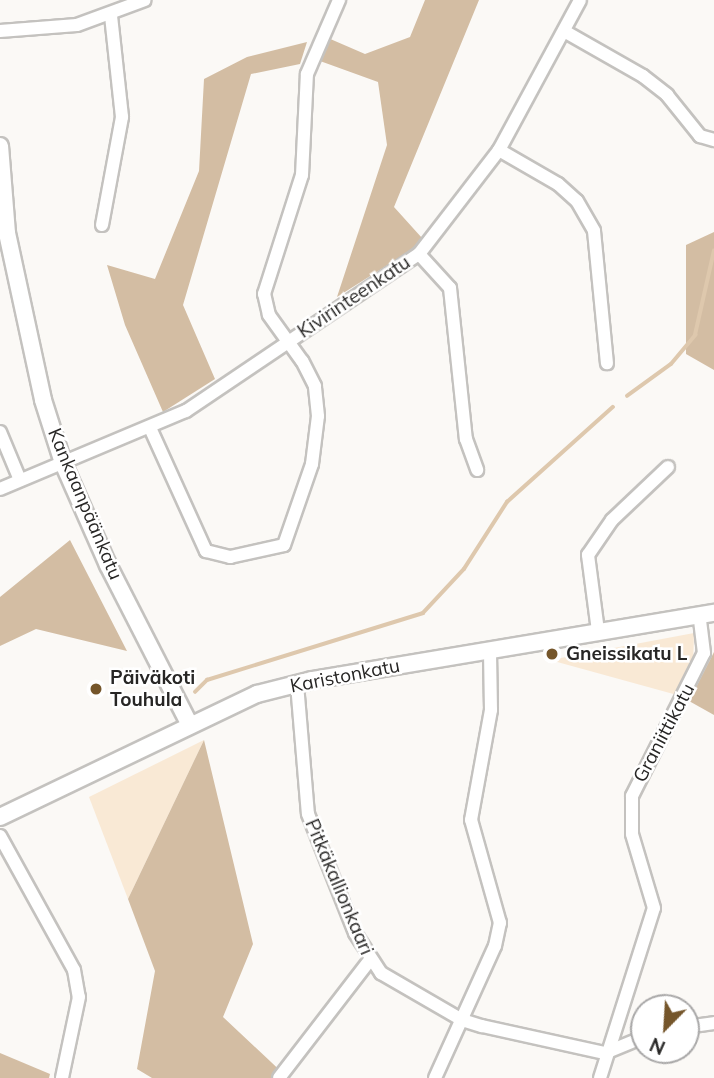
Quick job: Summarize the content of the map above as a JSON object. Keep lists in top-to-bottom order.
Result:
{
  "streets": {
    "street": [
      "Kivirinteenkatu",
      "Kankaanpäänkatu",
      "Karistonkatu",
      "Graniittikatu",
      "Pitkäkallionkaari"
    ]
  },
  "crossings": [
    ["Kivirinteenkatu", "Kankaanpäänkatu"],
    ["Kankaanpäänkatu", "Karistonkatu"],
    ["Karistonkatu", "Graniittikatu"],
    ["Karistonkatu", "Pitkäkallionkaari"],
    ["Graniittikatu", "Pitkäkallionkaari"]
  ],
  "places": ["Gneissikatu L", "Päiväkoti Touhula"],
  "north": "bottom left"
}
